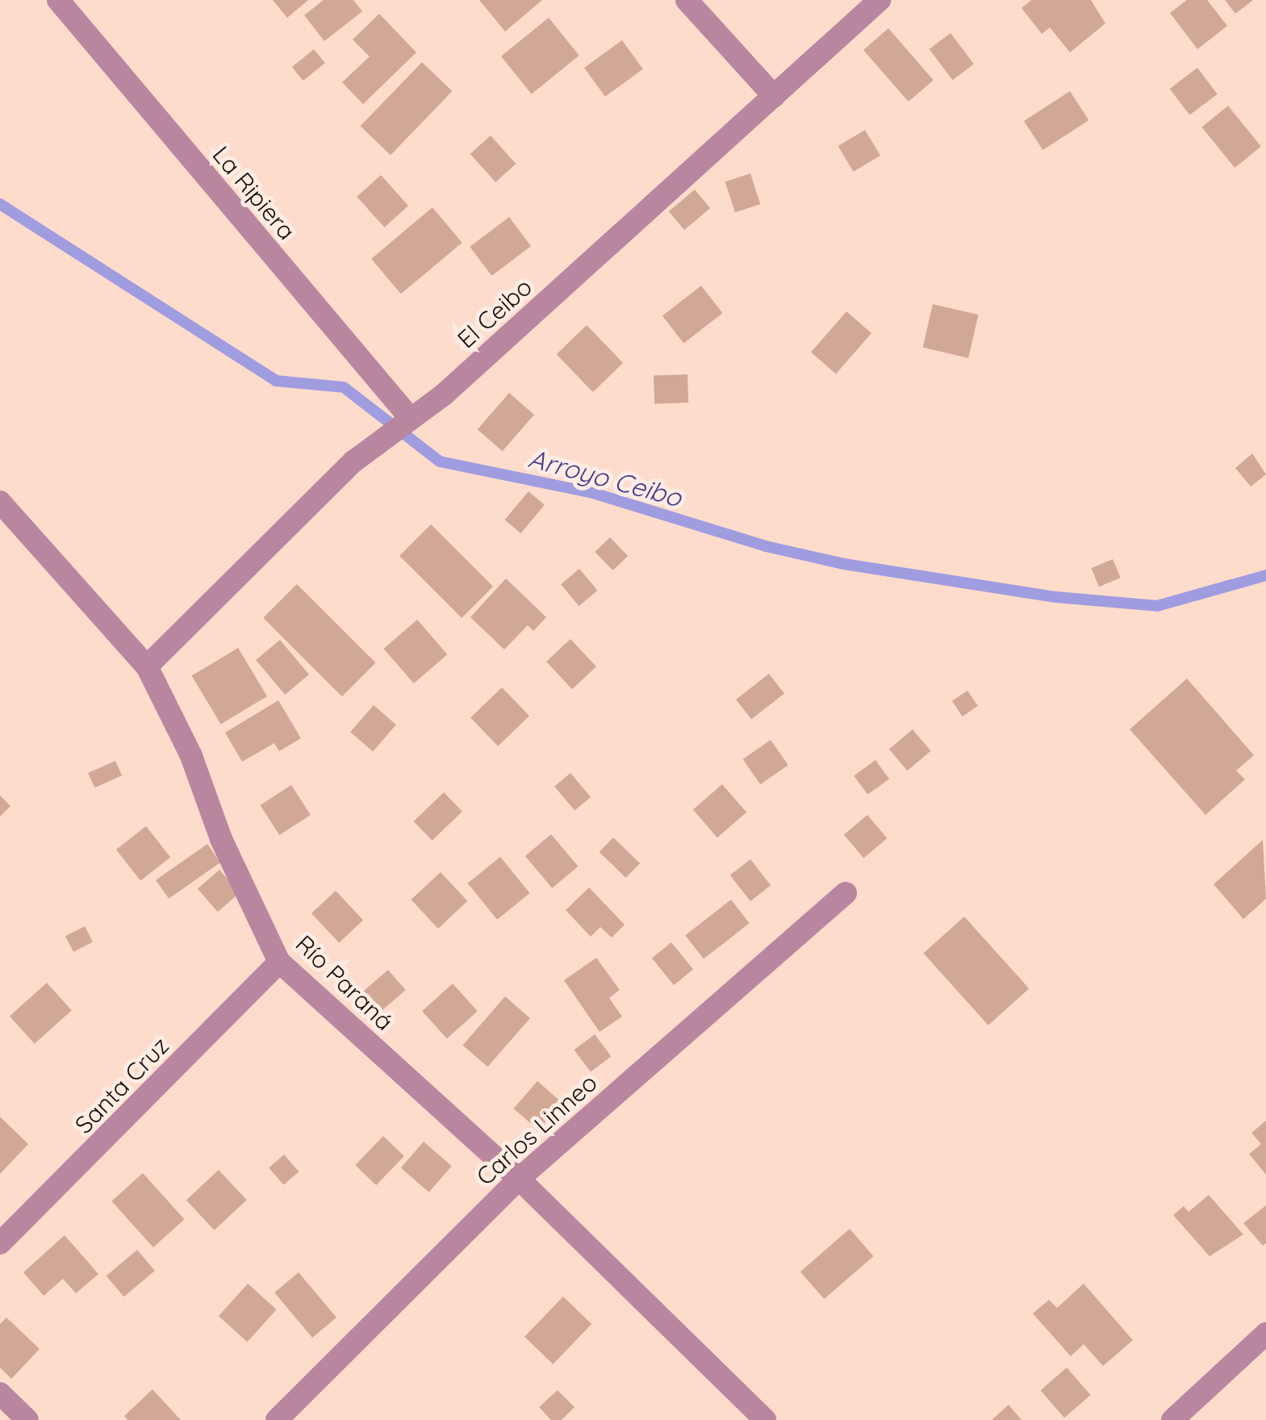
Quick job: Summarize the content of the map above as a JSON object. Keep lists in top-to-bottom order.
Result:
{
  "streets": {
    "street": [
      "La Ripiera",
      "El Ceibo",
      "Río Paraná",
      "Santa Cruz",
      "Carlos Linneo"
    ]
  },
  "crossings": [
    ["La Ripiera", "El Ceibo"],
    ["El Ceibo", "Río Paraná"],
    ["Río Paraná", "Santa Cruz"],
    ["Río Paraná", "Carlos Linneo"]
  ],
  "water": ["Arroyo Ceibo"]
}
